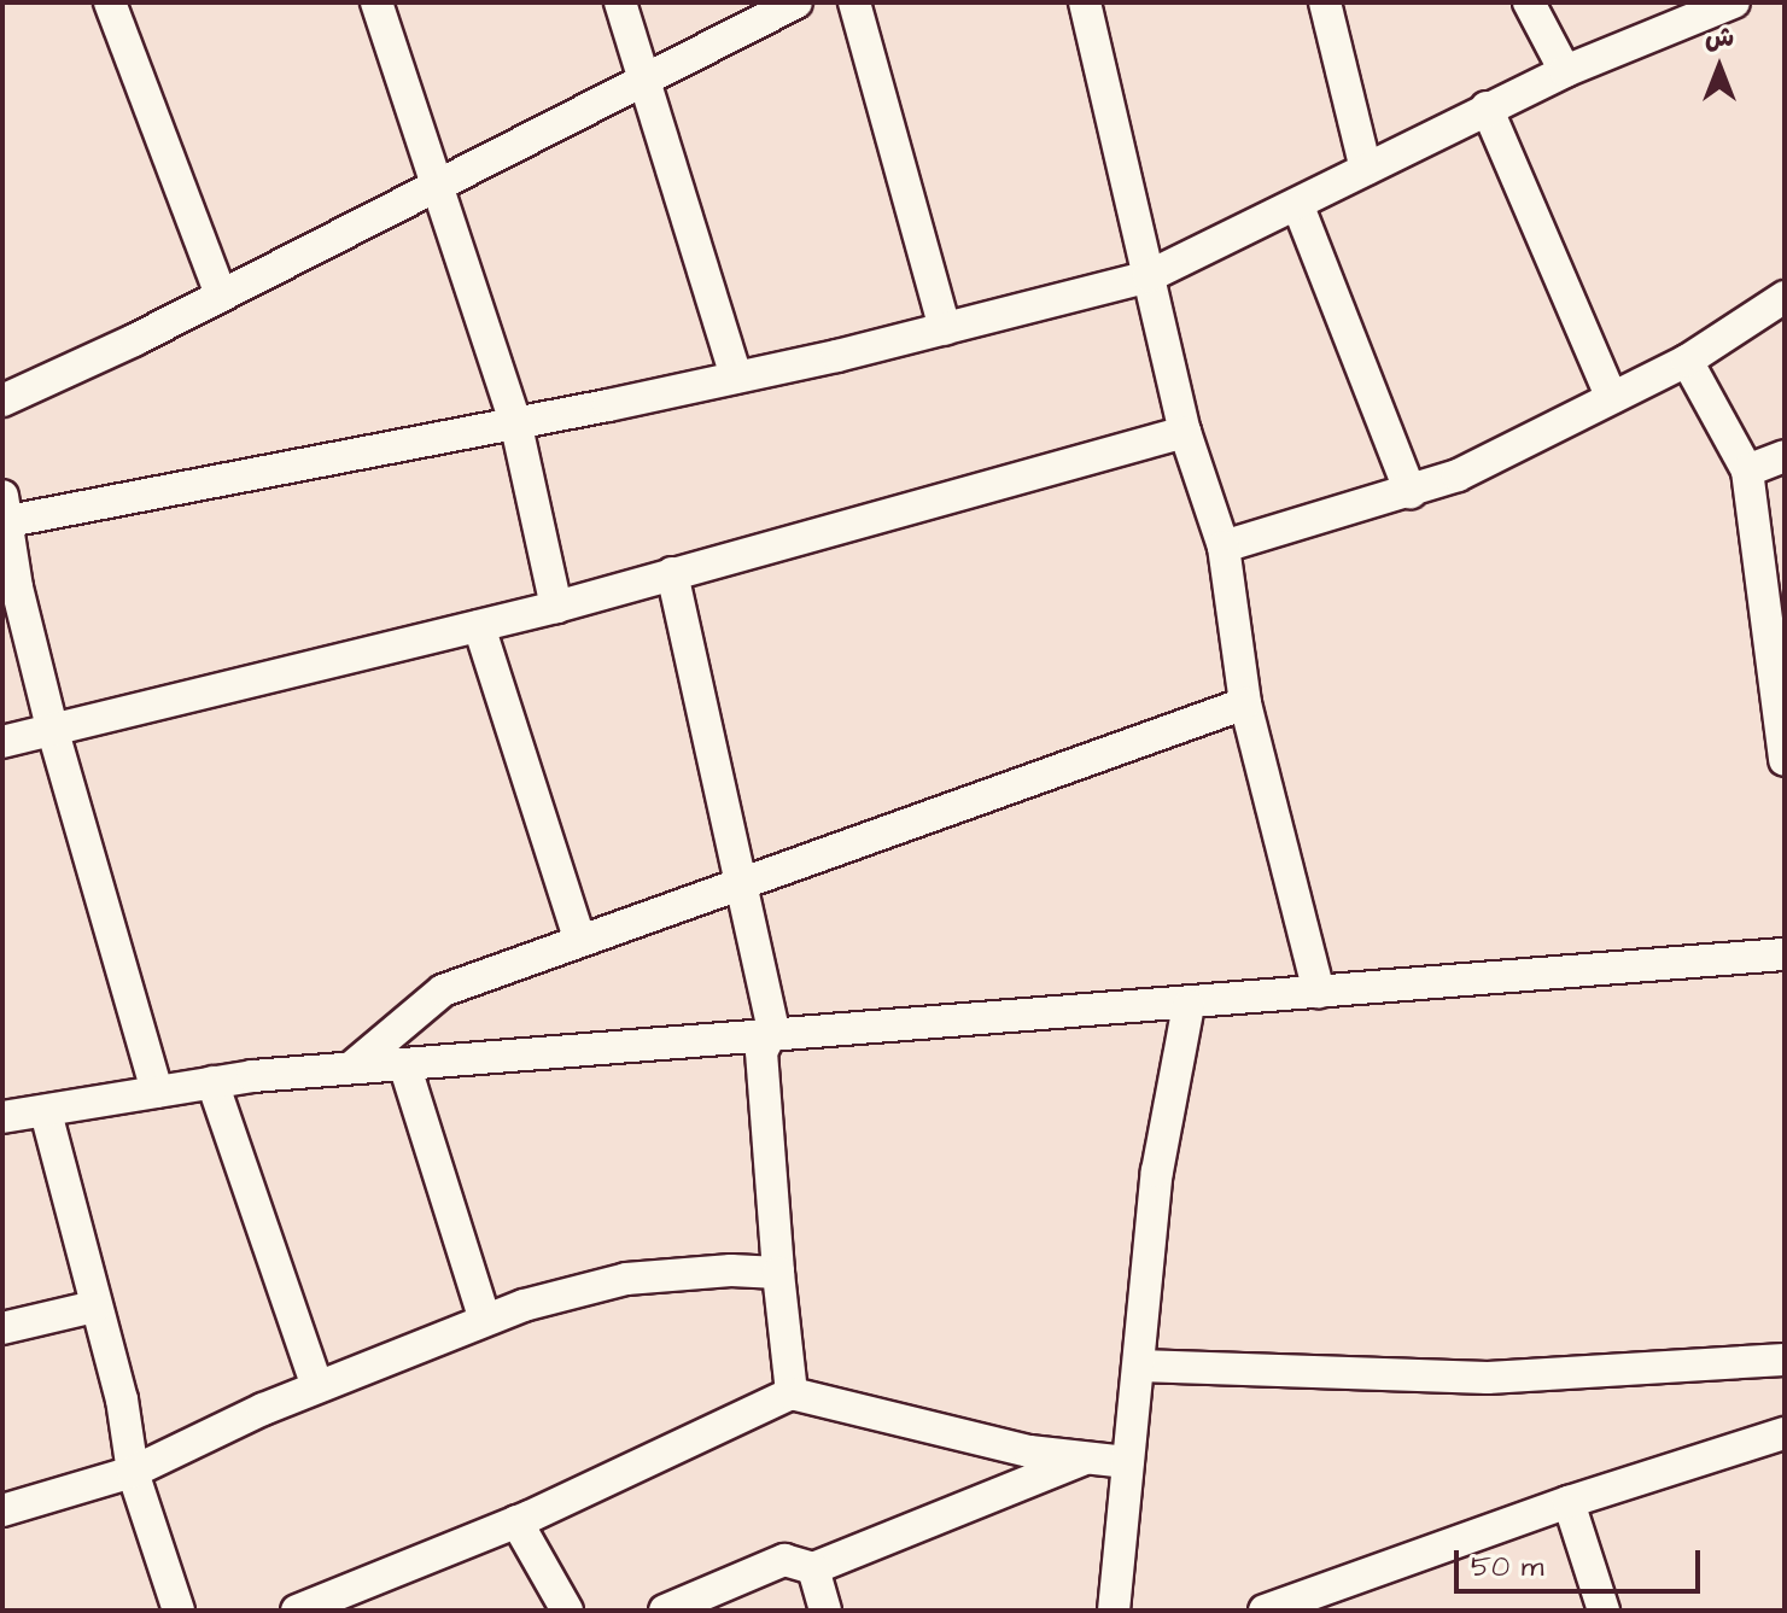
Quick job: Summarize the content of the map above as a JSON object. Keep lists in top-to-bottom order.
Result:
{
  "scale_bar": "50 m",
  "north": "top"
}
